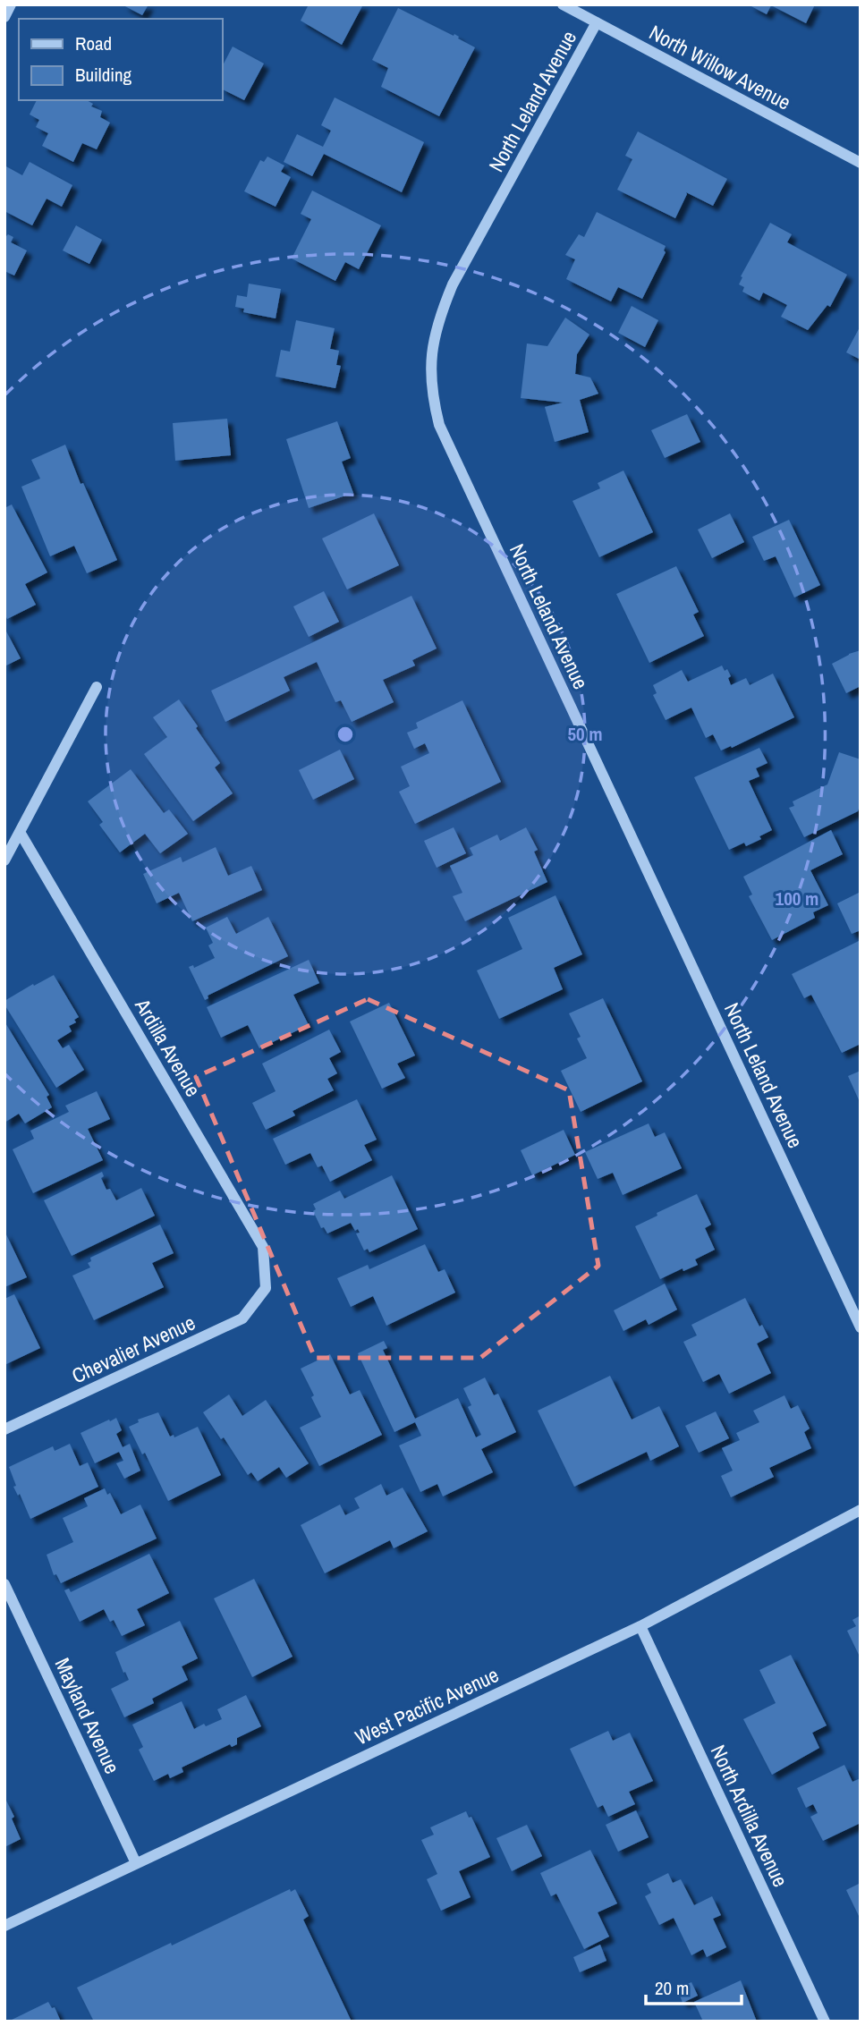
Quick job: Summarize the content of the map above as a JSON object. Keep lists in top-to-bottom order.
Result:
{
  "streets": {
    "street": [
      "North Willow Avenue",
      "North Leland Avenue",
      "Ardilla Avenue",
      "Chevalier Avenue",
      "West Pacific Avenue",
      "Mayland Avenue",
      "North Ardilla Avenue"
    ]
  },
  "crossings": [
    ["North Willow Avenue", "North Leland Avenue"],
    ["Ardilla Avenue", "Chevalier Avenue"],
    ["West Pacific Avenue", "Mayland Avenue"],
    ["West Pacific Avenue", "North Ardilla Avenue"]
  ],
  "legend": ["Road", "Building"],
  "scale_bar": "20 m",
  "rings": ["50 m", "100 m"]
}
